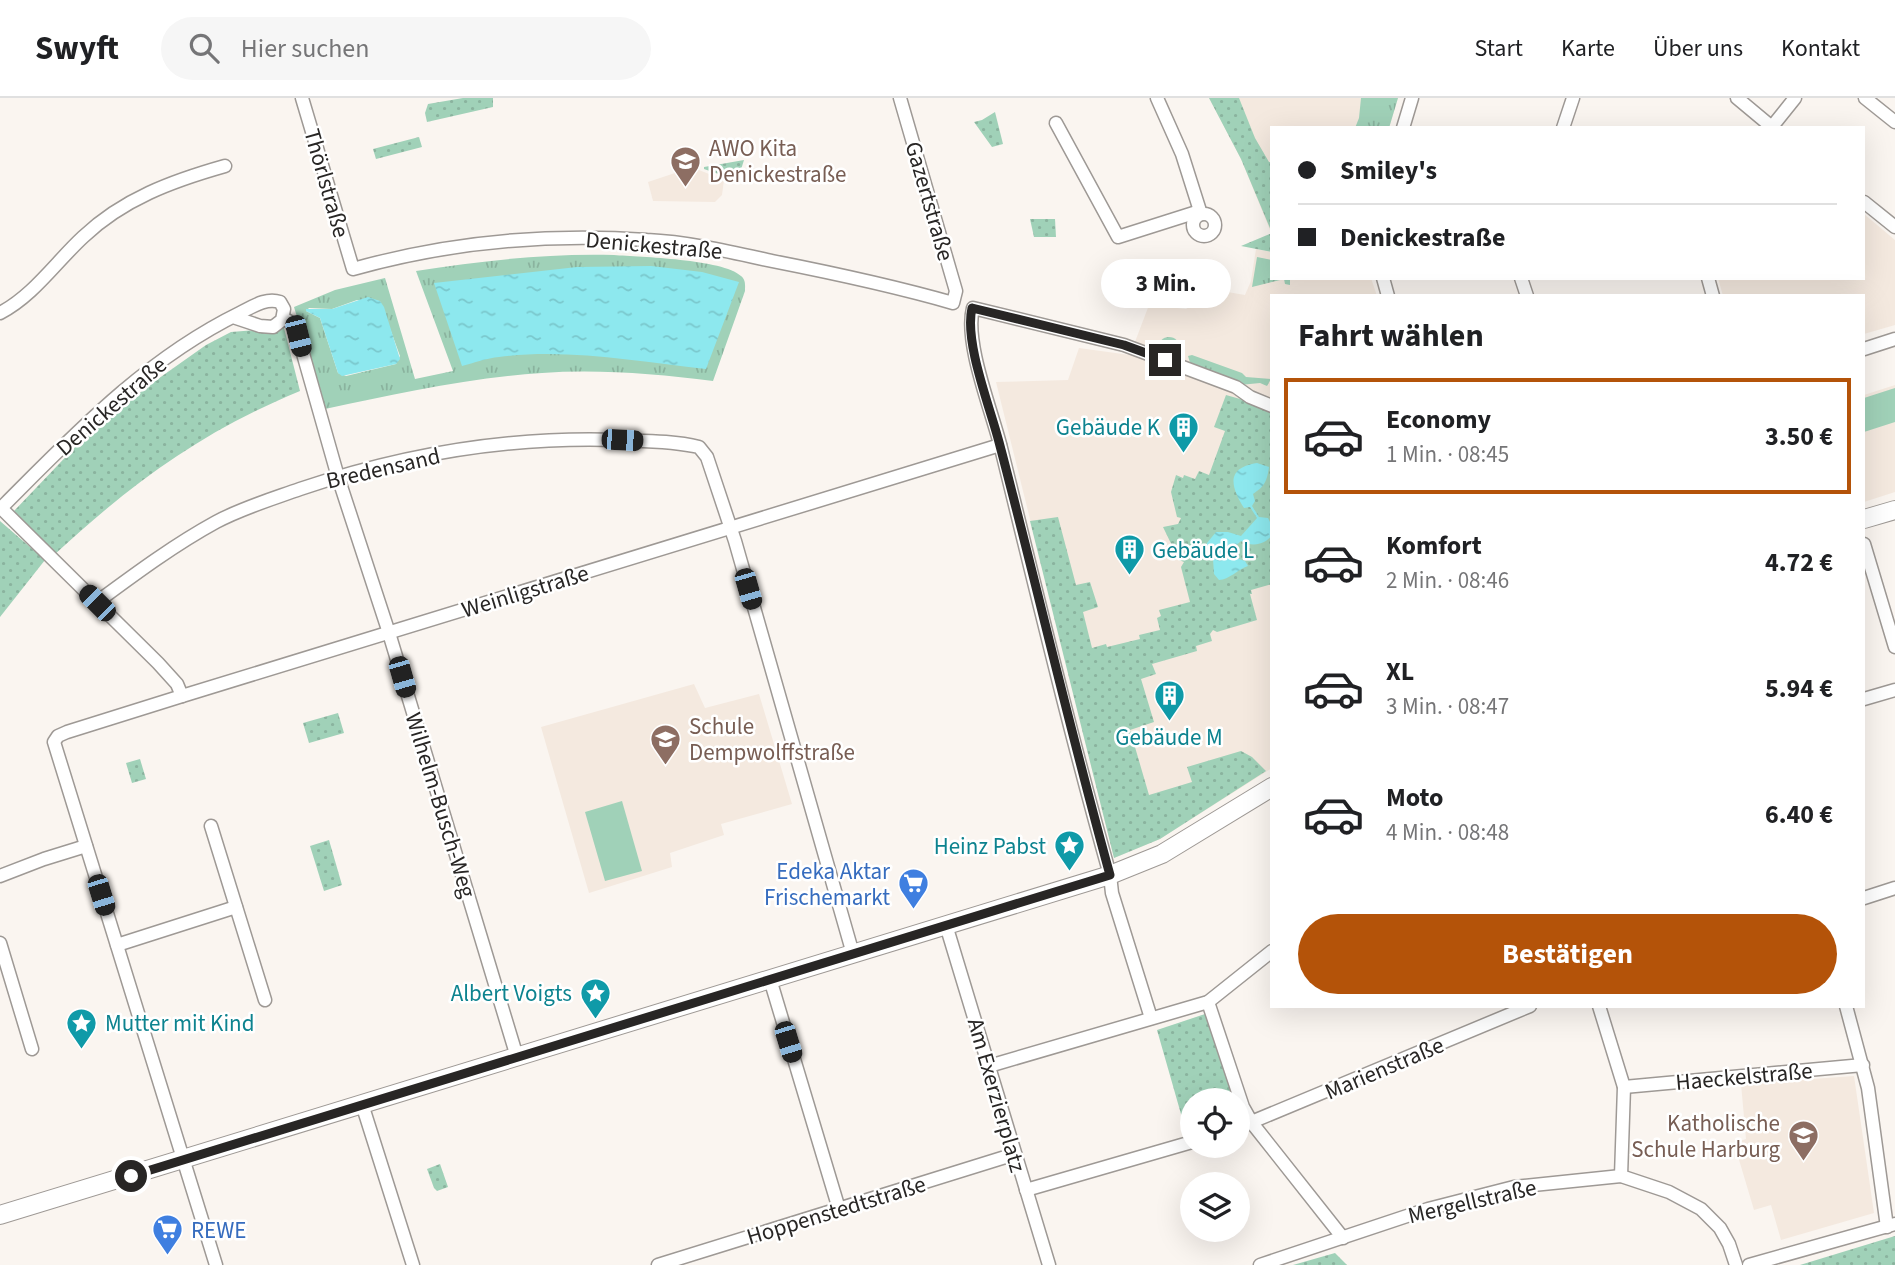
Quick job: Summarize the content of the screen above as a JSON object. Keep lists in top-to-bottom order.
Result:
{
  "streets": {
    "street": [
      "Thörlstraße",
      "Gazertstraße",
      "Denickestraße",
      "Bredensand",
      "Weinligstraße",
      "Wilhelm-Busch-Weg",
      "Marienstraße",
      "Haeckelstraße",
      "Am Exerzierplatz",
      "Mergellstraße",
      "Hoppenstedtstraße"
    ]
  },
  "crossings": [
    ["Thörlstraße", "Denickestraße"],
    ["Gazertstraße", "Denickestraße"],
    ["Denickestraße", "Wilhelm-Busch-Weg"],
    ["Bredensand", "Weinligstraße"],
    ["Bredensand", "Wilhelm-Busch-Weg"],
    ["Weinligstraße", "Wilhelm-Busch-Weg"],
    ["Am Exerzierplatz", "Hoppenstedtstraße"]
  ],
  "places": {
    "school or university": ["AWO Kita Denickestraße", "Schule Dempwolffstraße", "Katholische Schule Harburg"],
    "building": ["Gebäude K", "Gebäude L", "Gebäude M"],
    "place": ["Heinz Pabst", "Albert Voigts", "Mutter mit Kind"],
    "supermarket": ["Edeka Aktar Frischemarkt", "REWE"]
  },
  "page": {
    "header": "Swyft",
    "search": "Hier suchen",
    "nav": [
      "Start",
      "Karte",
      "Über uns",
      "Kontakt"
    ],
    "banner": ["Smiley's", "Denickestraße"],
    "bubble": "3 Min.",
    "heading": "Fahrt wählen",
    "list": [
      {
        "name": "Economy",
        "note": "1 Min. · 08:45",
        "value": "3.50 €"
      },
      {
        "name": "Komfort",
        "note": "2 Min. · 08:46",
        "value": "4.72 €"
      },
      {
        "name": "XL",
        "note": "3 Min. · 08:47",
        "value": "5.94 €"
      },
      {
        "name": "Moto",
        "note": "4 Min. · 08:48",
        "value": "6.40 €"
      }
    ],
    "buttons": "Bestätigen"
  }
}
